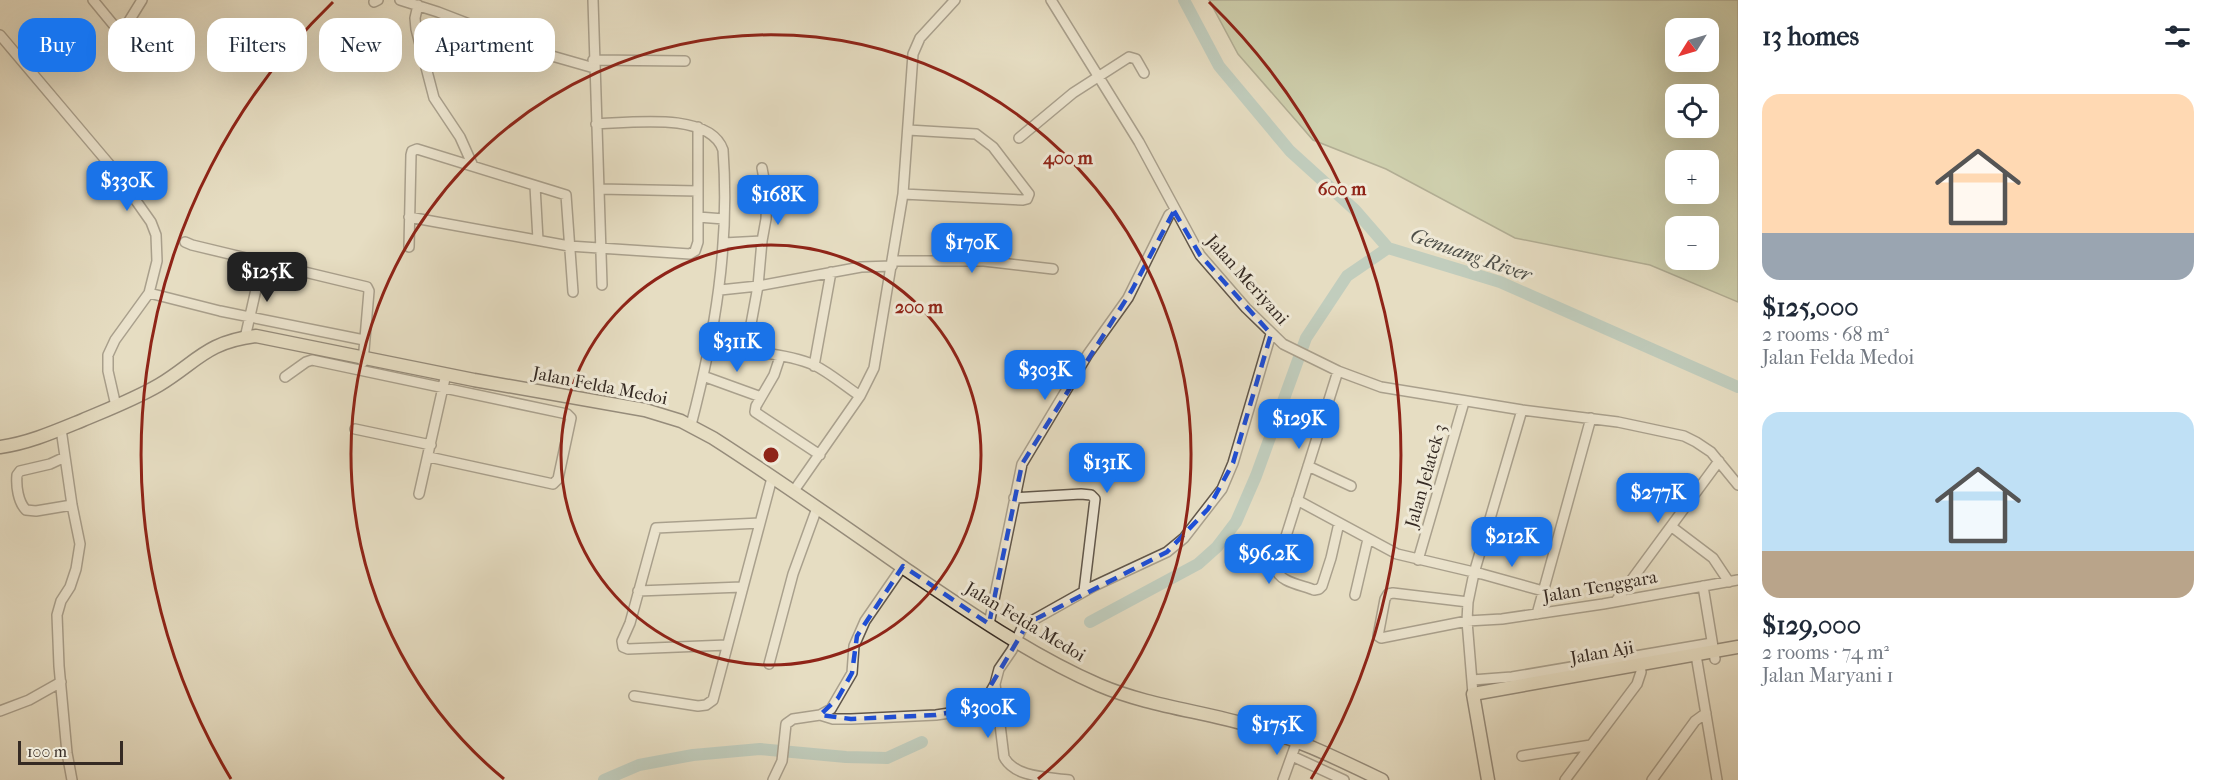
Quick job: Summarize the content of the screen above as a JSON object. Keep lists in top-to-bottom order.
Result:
{
  "streets": {
    "main road": ["Jalan Felda Medoi", "Jalan Aji"],
    "street": ["Jalan Meriyani", "Jalan Jelatek 3", "Jalan Tenggara"]
  },
  "crossings": [
    ["Jalan Meriyani", "Jalan Jelatek 3"]
  ],
  "water": ["Genuang River"],
  "scale_bar": "100 m",
  "north": "bottom left",
  "page": {
    "heading": "13 homes",
    "map_buttons": ["+", "−"],
    "chip": [
      "Buy",
      "Rent",
      "Filters",
      "New",
      "Apartment"
    ],
    "list": [
      {
        "name": "$125,000",
        "note": "2 rooms · 68 m² · Jalan Felda Medoi"
      },
      {
        "name": "$129,000",
        "note": "2 rooms · 74 m² · Jalan Maryani 1"
      }
    ],
    "price": [
      "$330K",
      "$168K",
      "$170K",
      "$125K",
      "$311K",
      "$303K",
      "$129K",
      "$131K",
      "$277K",
      "$212K",
      "$96.2K",
      "$300K",
      "$175K"
    ],
    "scale": "100 m"
  },
  "rings": ["400 m", "600 m", "200 m"]
}
